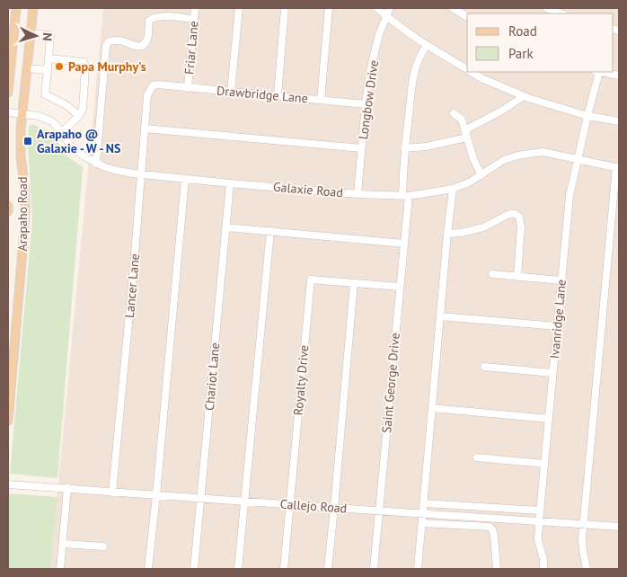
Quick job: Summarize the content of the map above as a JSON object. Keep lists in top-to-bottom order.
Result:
{
  "streets": {
    "main road": ["Arapaho Road"],
    "street": [
      "Friar Lane",
      "Drawbridge Lane",
      "Longbow Drive",
      "Galaxie Road",
      "Lancer Lane",
      "Ivanridge Lane",
      "Chariot Lane",
      "Royalty Drive",
      "Saint George Drive",
      "Callejo Road"
    ]
  },
  "crossings": [
    ["Friar Lane", "Drawbridge Lane"],
    ["Drawbridge Lane", "Longbow Drive"],
    ["Drawbridge Lane", "Lancer Lane"],
    ["Longbow Drive", "Galaxie Road"],
    ["Galaxie Road", "Arapaho Road"],
    ["Galaxie Road", "Lancer Lane"],
    ["Galaxie Road", "Ivanridge Lane"],
    ["Galaxie Road", "Chariot Lane"],
    ["Galaxie Road", "Saint George Drive"],
    ["Lancer Lane", "Callejo Road"],
    ["Ivanridge Lane", "Callejo Road"],
    ["Chariot Lane", "Callejo Road"],
    ["Royalty Drive", "Saint George Drive"],
    ["Royalty Drive", "Callejo Road"],
    ["Saint George Drive", "Callejo Road"]
  ],
  "places": {
    "other": ["Papa Murphy's"],
    "transit": ["Arapaho @ Galaxie - W - NS"]
  },
  "legend": ["Road", "Park"],
  "north": "right"
}
